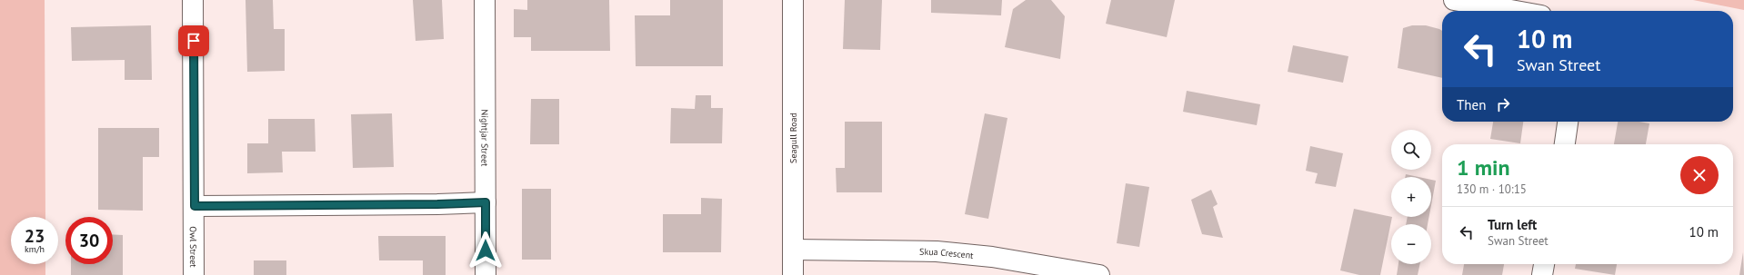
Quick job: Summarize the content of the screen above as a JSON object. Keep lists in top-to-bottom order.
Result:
{
  "streets": {
    "street": [
      "Nightjar Street",
      "Seagull Road",
      "Owl Street",
      "Skua Crescent"
    ]
  },
  "crossings": [
    ["Seagull Road", "Skua Crescent"]
  ],
  "page": {
    "turn": ["10 m", "Swan Street"],
    "then": "Then",
    "map_buttons": ["+", "−"],
    "heading": ["1 min", "130 m · 10:15"],
    "list": [
      {
        "name": "Turn left",
        "note": "Swan Street",
        "value": "10 m"
      }
    ],
    "speed": "23 km/h",
    "limit": "30"
  }
}
